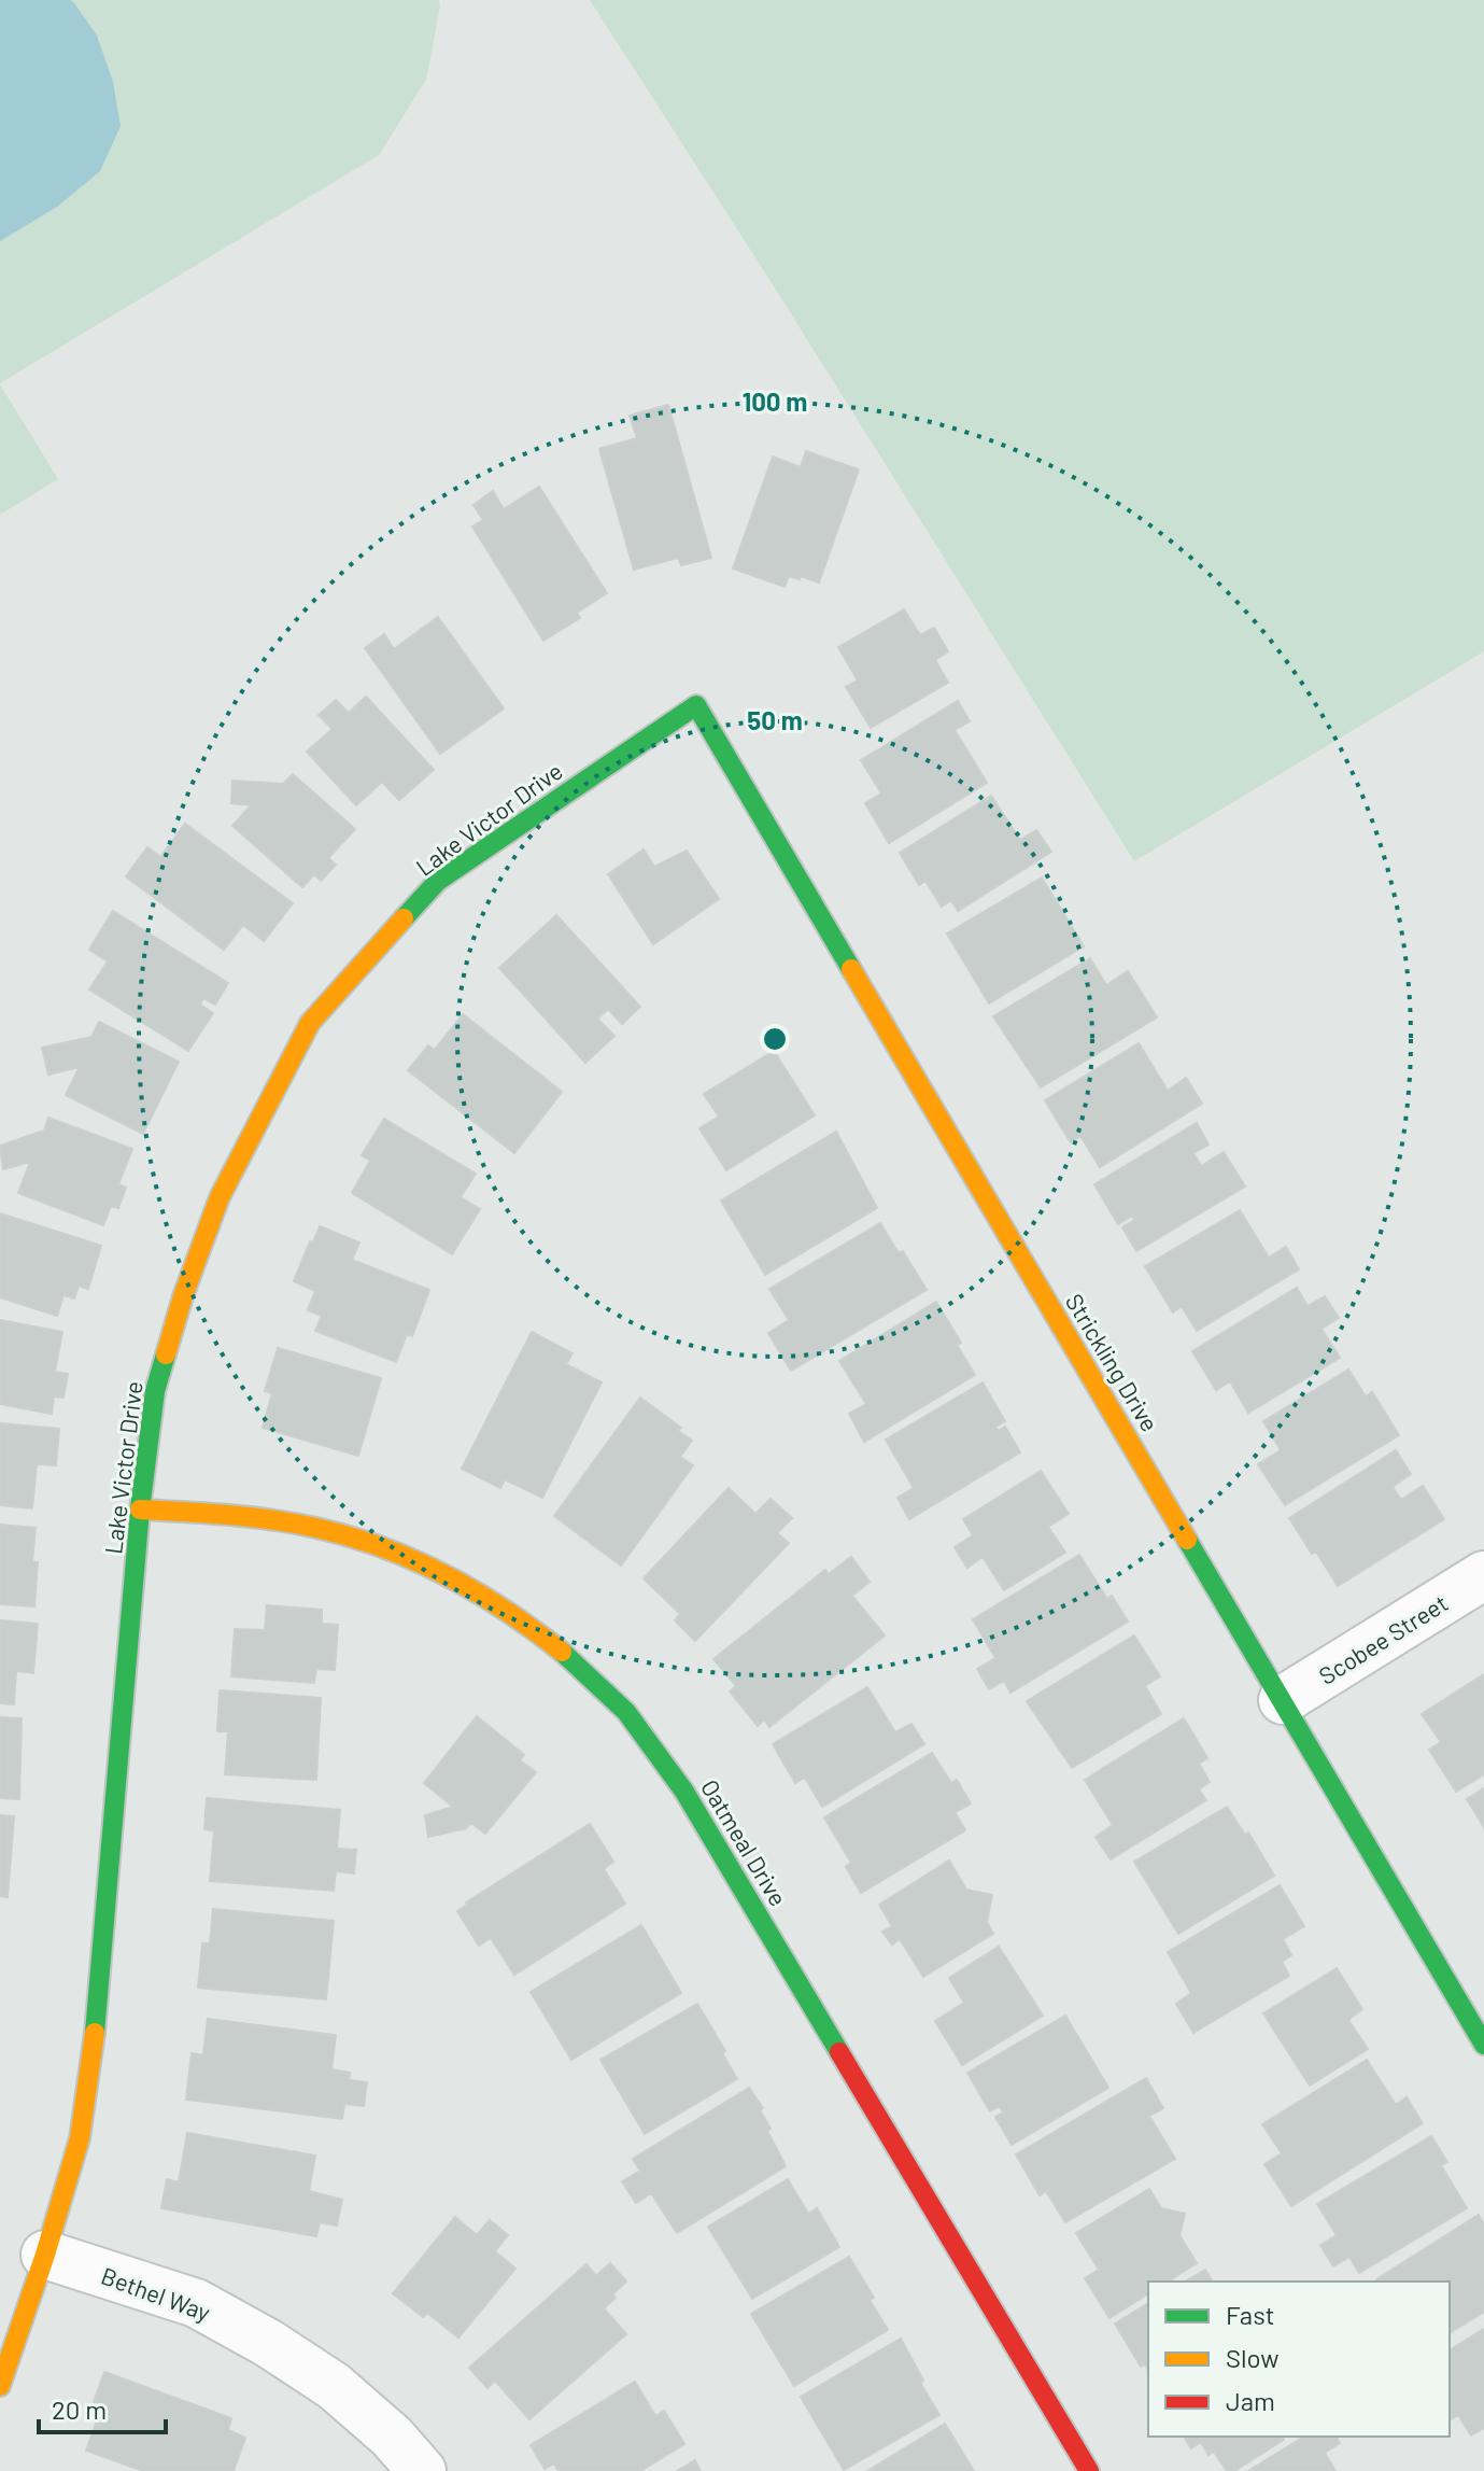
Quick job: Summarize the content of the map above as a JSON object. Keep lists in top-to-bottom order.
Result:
{
  "streets": {
    "street": [
      "Lake Victor Drive",
      "Strickling Drive",
      "Scobee Street",
      "Oatmeal Drive",
      "Bethel Way"
    ]
  },
  "crossings": [
    ["Lake Victor Drive", "Strickling Drive"],
    ["Lake Victor Drive", "Oatmeal Drive"],
    ["Lake Victor Drive", "Bethel Way"],
    ["Strickling Drive", "Scobee Street"]
  ],
  "legend": ["Fast", "Slow", "Jam"],
  "scale_bar": "20 m",
  "rings": ["100 m", "50 m"]
}
